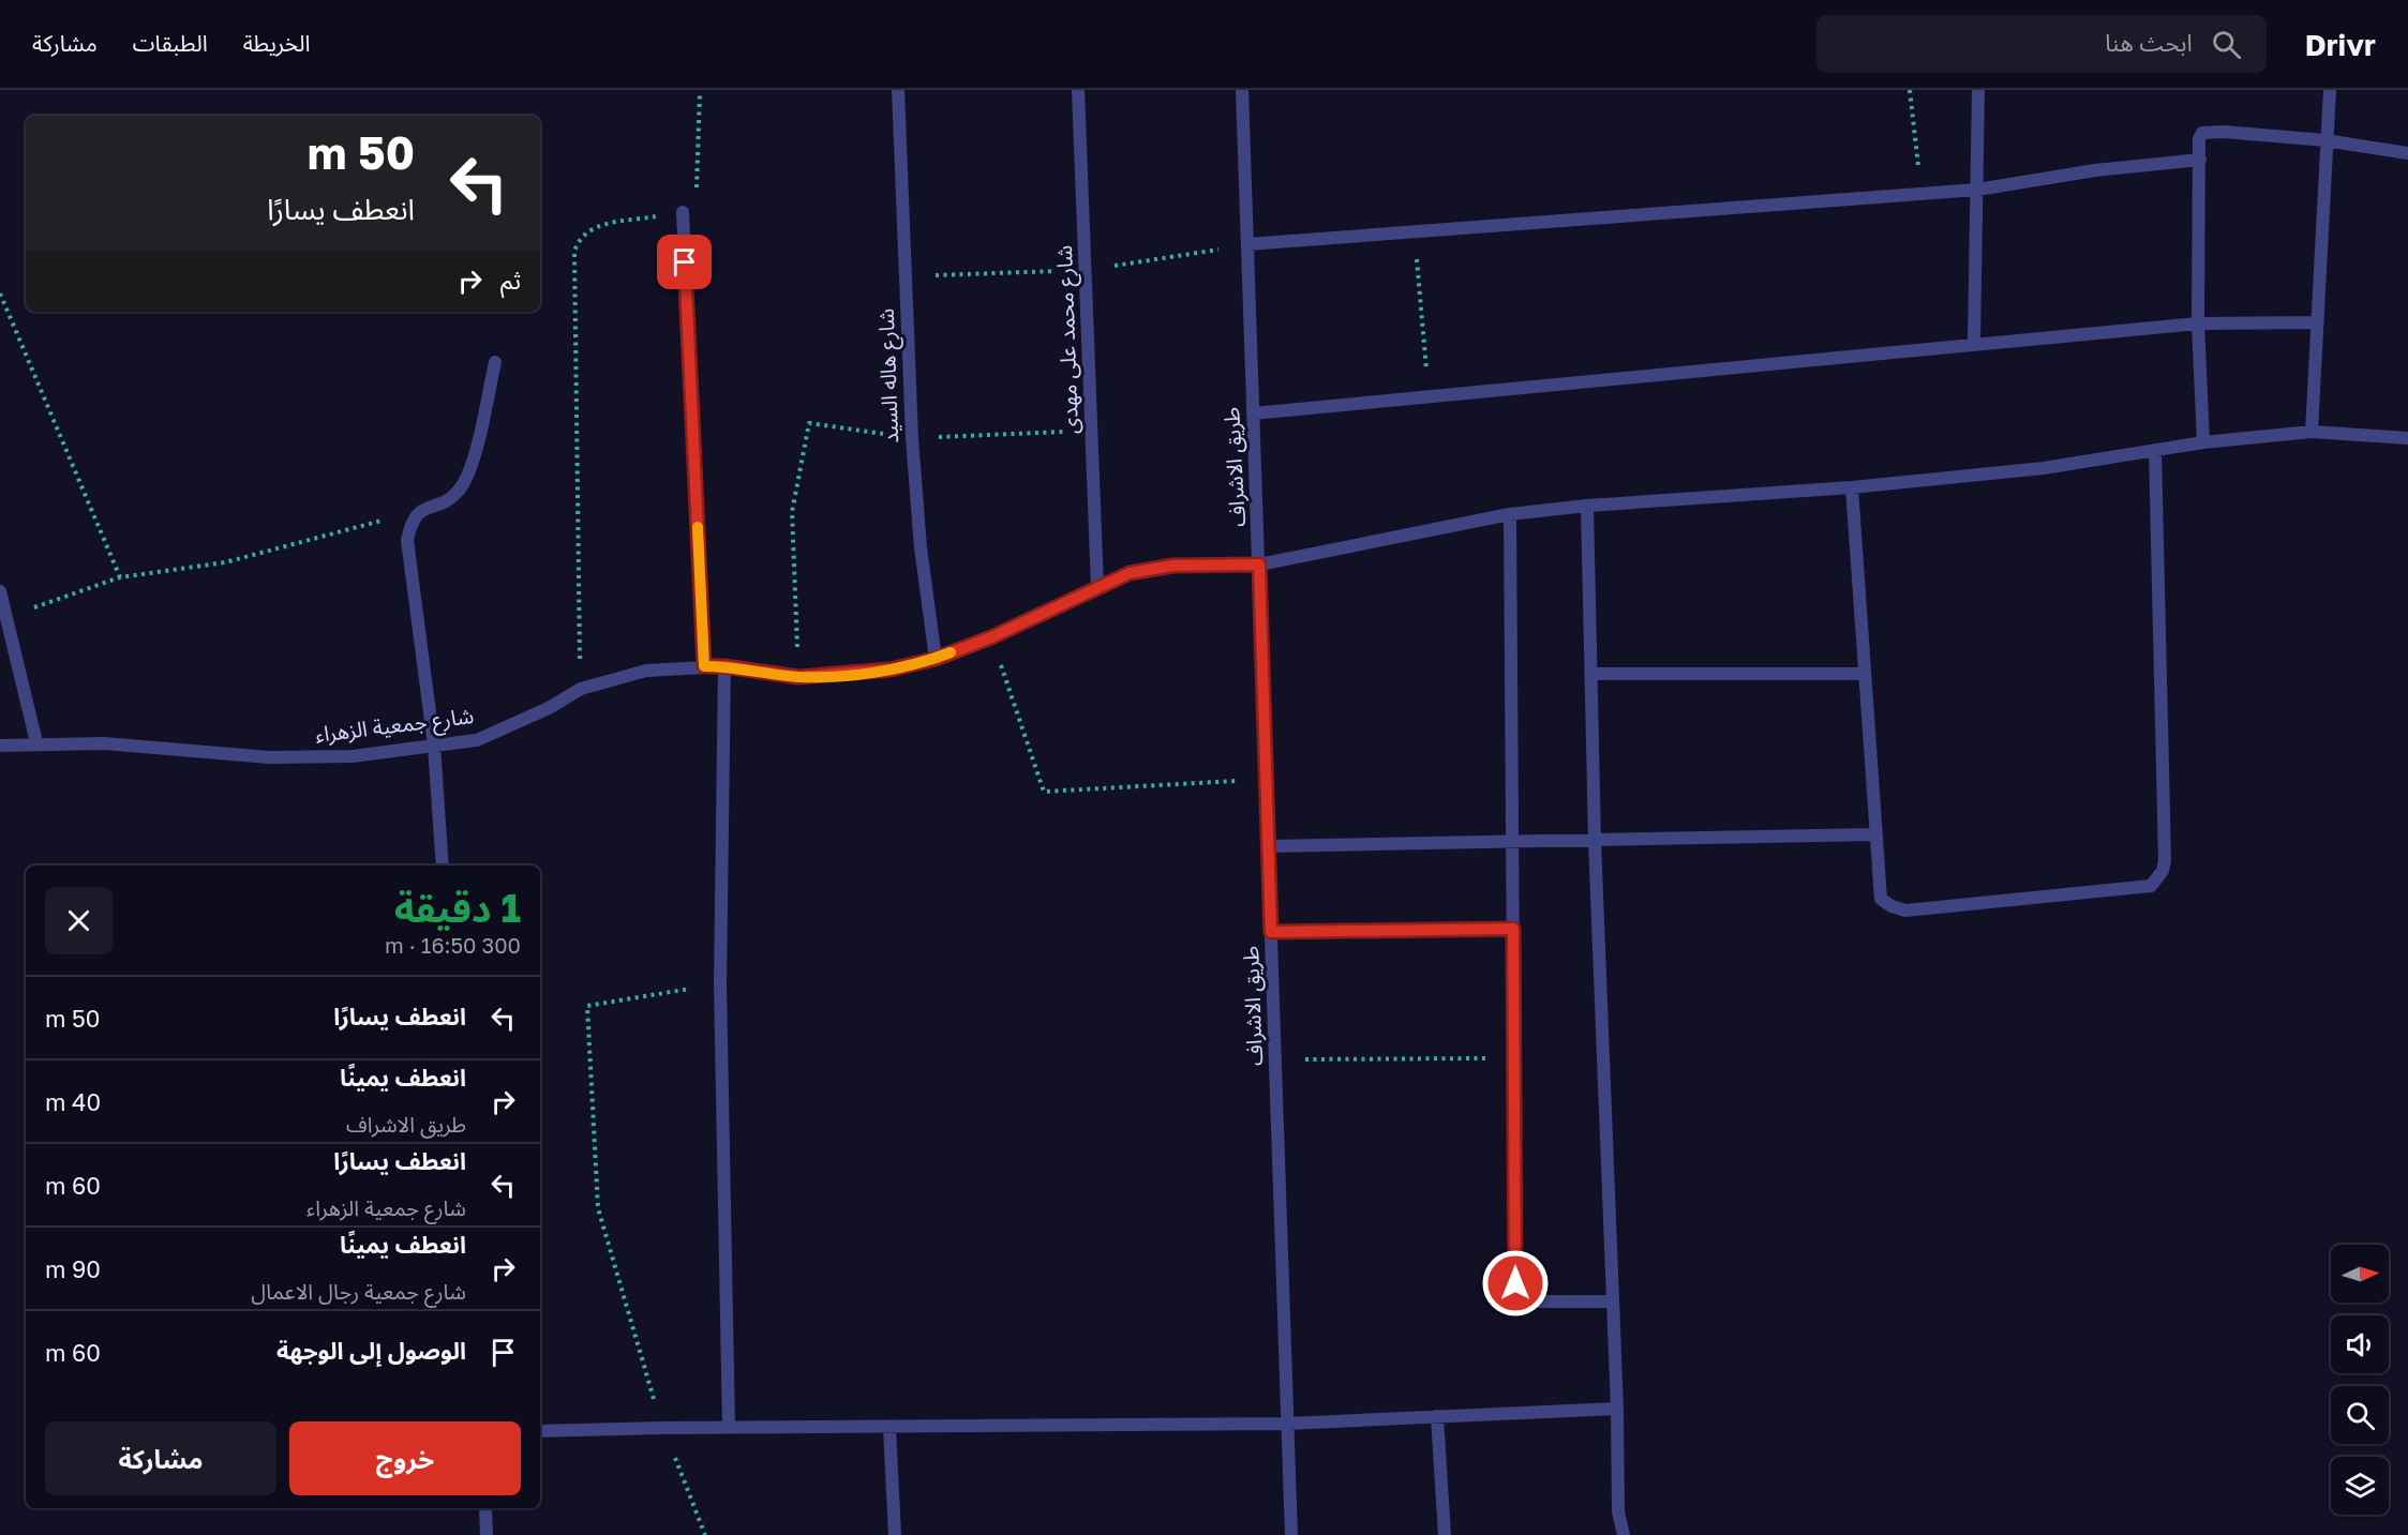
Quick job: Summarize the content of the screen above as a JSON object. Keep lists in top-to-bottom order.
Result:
{
  "streets": {
    "street": [
      "شارع محمد على مهدى",
      "شارع هاله السيد",
      "طريق الاشراف",
      "شارع جمعية الزهراء"
    ]
  },
  "crossings": [
    ["شارع محمد على مهدى", "شارع جمعية الزهراء"],
    ["شارع هاله السيد", "شارع جمعية الزهراء"],
    ["طريق الاشراف", "شارع جمعية الزهراء"]
  ],
  "north": "right",
  "page": {
    "header": "Drivr",
    "search": "ابحث هنا",
    "nav": ["الخريطة", "الطبقات", "مشاركة"],
    "turn": ["50 m", "انعطف يسارًا"],
    "then": "ثم",
    "heading": ["1 دقيقة", "300 m · 16:50"],
    "list": [
      {
        "name": "انعطف يسارًا",
        "value": "50 m"
      },
      {
        "name": "انعطف يمينًا",
        "note": "طريق الاشراف",
        "value": "40 m"
      },
      {
        "name": "انعطف يسارًا",
        "note": "شارع جمعية الزهراء",
        "value": "60 m"
      },
      {
        "name": "انعطف يمينًا",
        "note": "شارع جمعية رجال الاعمال",
        "value": "90 m"
      },
      {
        "name": "الوصول إلى الوجهة",
        "value": "60 m"
      }
    ],
    "buttons": ["خروج", "مشاركة"]
  }
}
